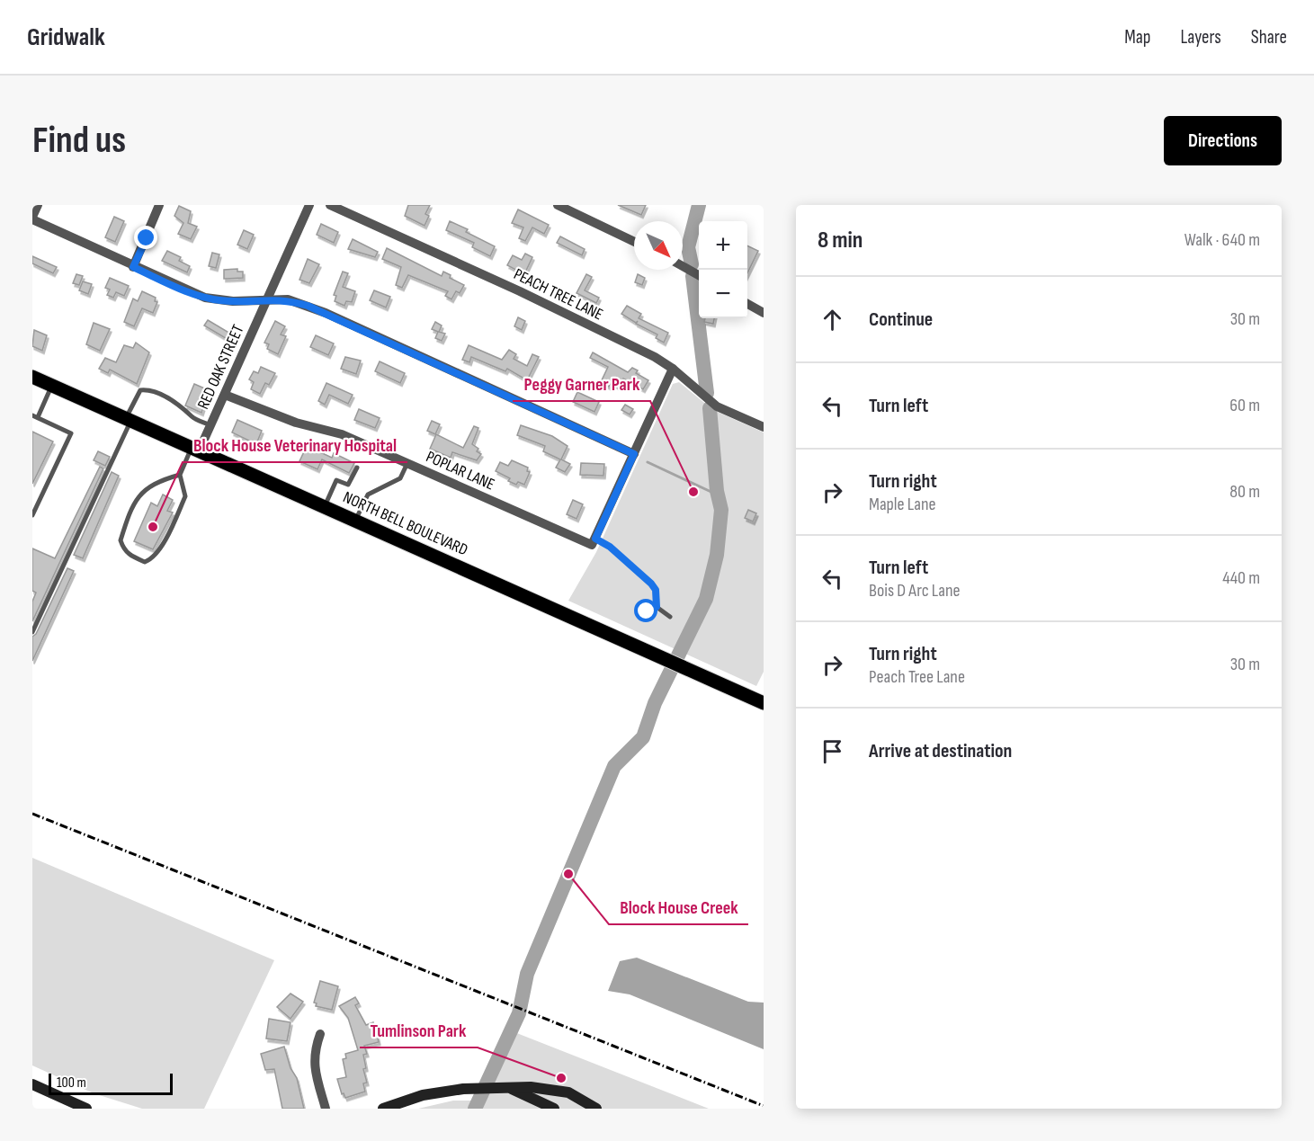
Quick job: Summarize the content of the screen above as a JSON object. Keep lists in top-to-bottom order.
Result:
{
  "streets": {
    "main road": ["NORTH BELL BOULEVARD"],
    "street": ["PEACH TREE LANE", "RED OAK STREET", "POPLAR LANE"]
  },
  "crossings": [
    ["RED OAK STREET", "POPLAR LANE"],
    ["RED OAK STREET", "NORTH BELL BOULEVARD"]
  ],
  "places": [
    "Peggy Garner Park",
    "Block House Veterinary Hospital",
    "Block House Creek",
    "Tumlinson Park"
  ],
  "scale_bar": "100 m",
  "north": "bottom right",
  "page": {
    "header": "Gridwalk",
    "nav": ["Map", "Layers", "Share"],
    "buttons": "Directions",
    "title": "Find us",
    "heading": ["8 min", "Walk · 640 m"],
    "map_buttons": ["+", "−"],
    "list": [
      ["Continue", "30 m"],
      ["Turn left", "60 m"],
      ["Turn right", "Maple Lane", "80 m"],
      ["Turn left", "Bois D Arc Lane", "440 m"],
      ["Turn right", "Peach Tree Lane", "30 m"],
      "Arrive at destination"
    ],
    "scale": "100 m"
  }
}
